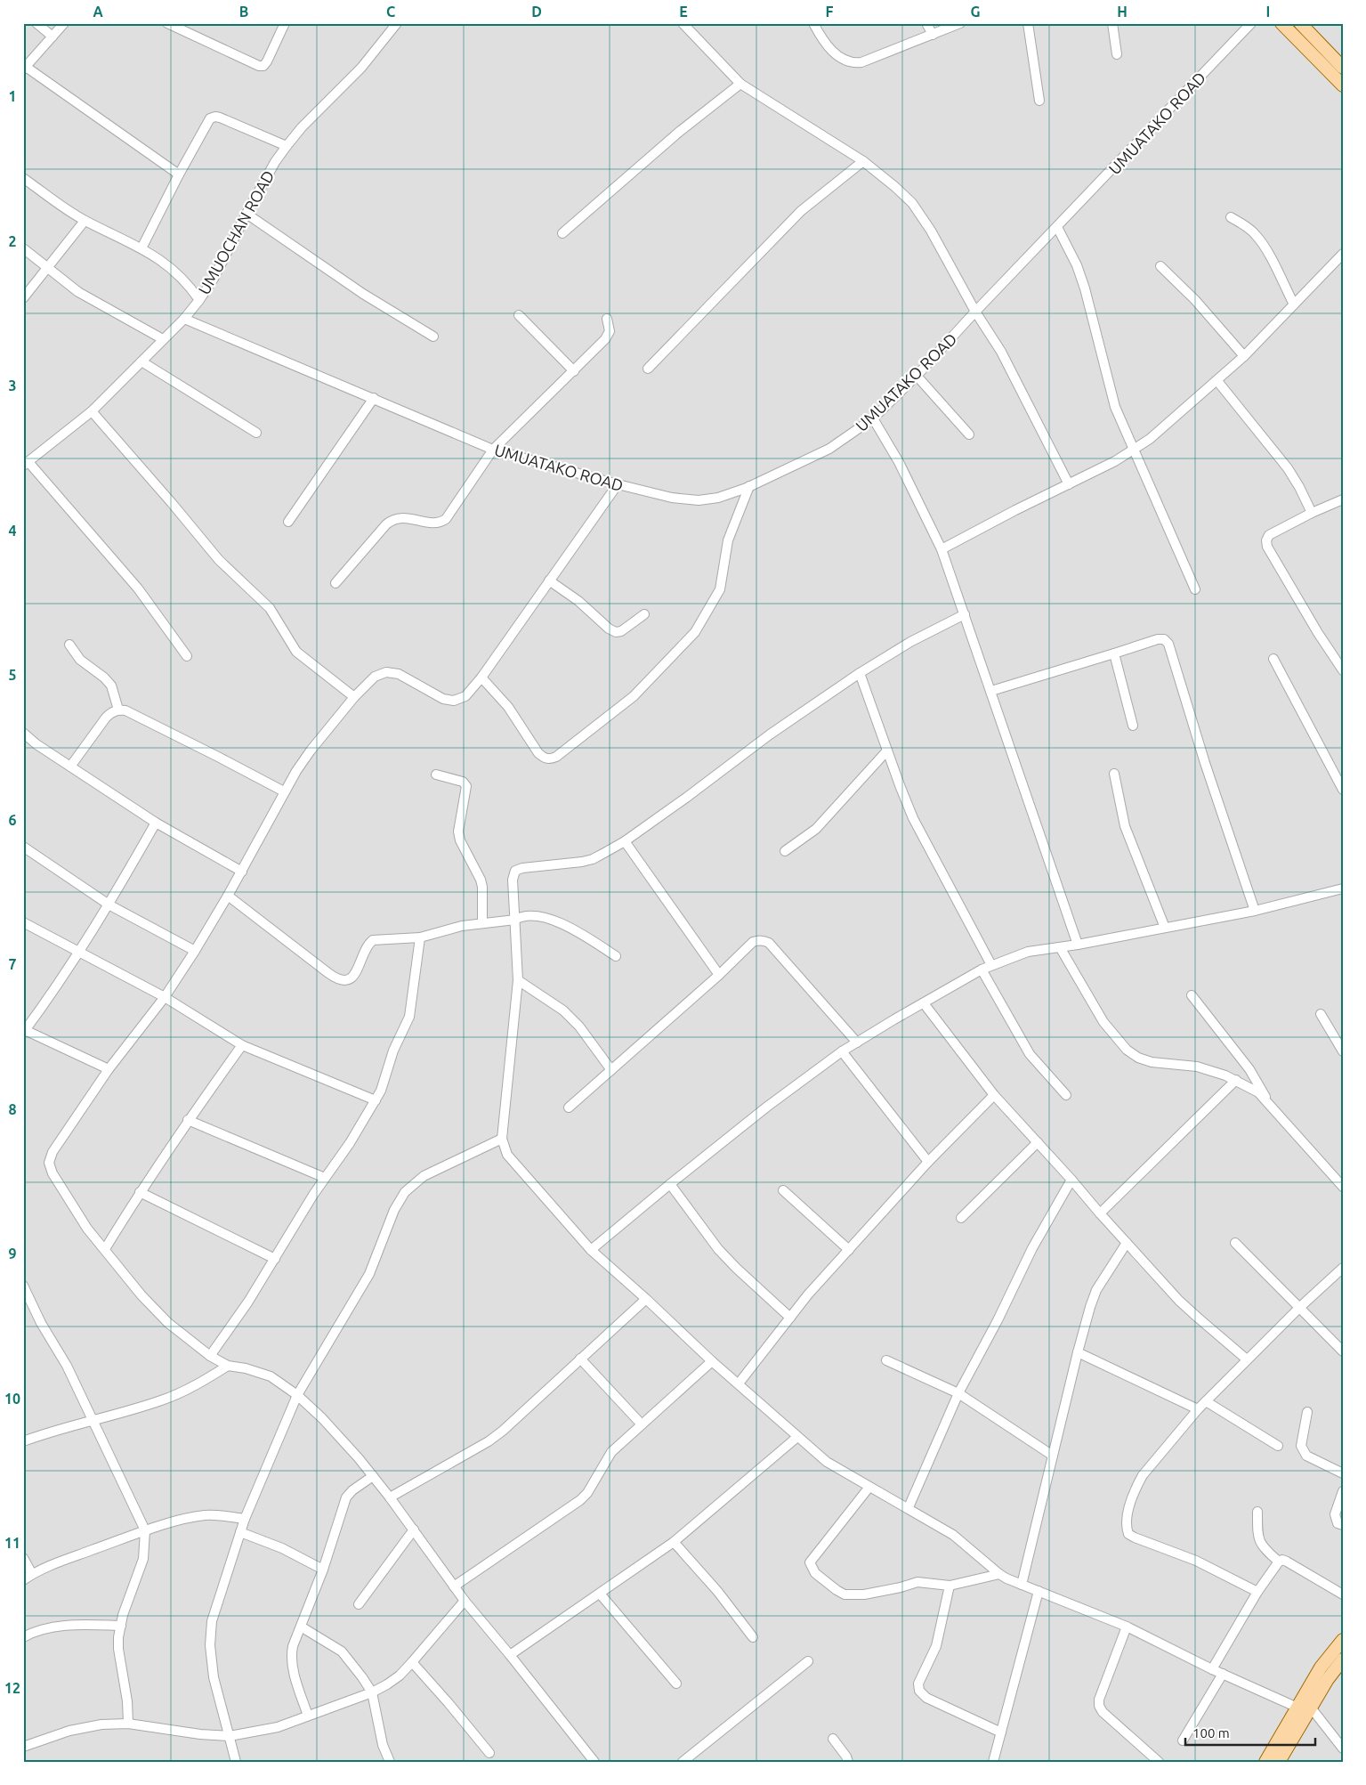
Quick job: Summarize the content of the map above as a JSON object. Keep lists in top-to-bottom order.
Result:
{
  "streets": {
    "street": ["UMUATAKO ROAD", "UMUOCHAN ROAD"]
  },
  "crossings": [
    ["UMUATAKO ROAD", "UMUOCHAN ROAD"]
  ],
  "scale_bar": "100 m",
  "grid": {
    "columns": [
      "A",
      "B",
      "C",
      "D",
      "E",
      "F",
      "G",
      "H",
      "I"
    ],
    "rows": [
      "1",
      "2",
      "3",
      "4",
      "5",
      "6",
      "7",
      "8",
      "9",
      "10",
      "11",
      "12"
    ]
  }
}
